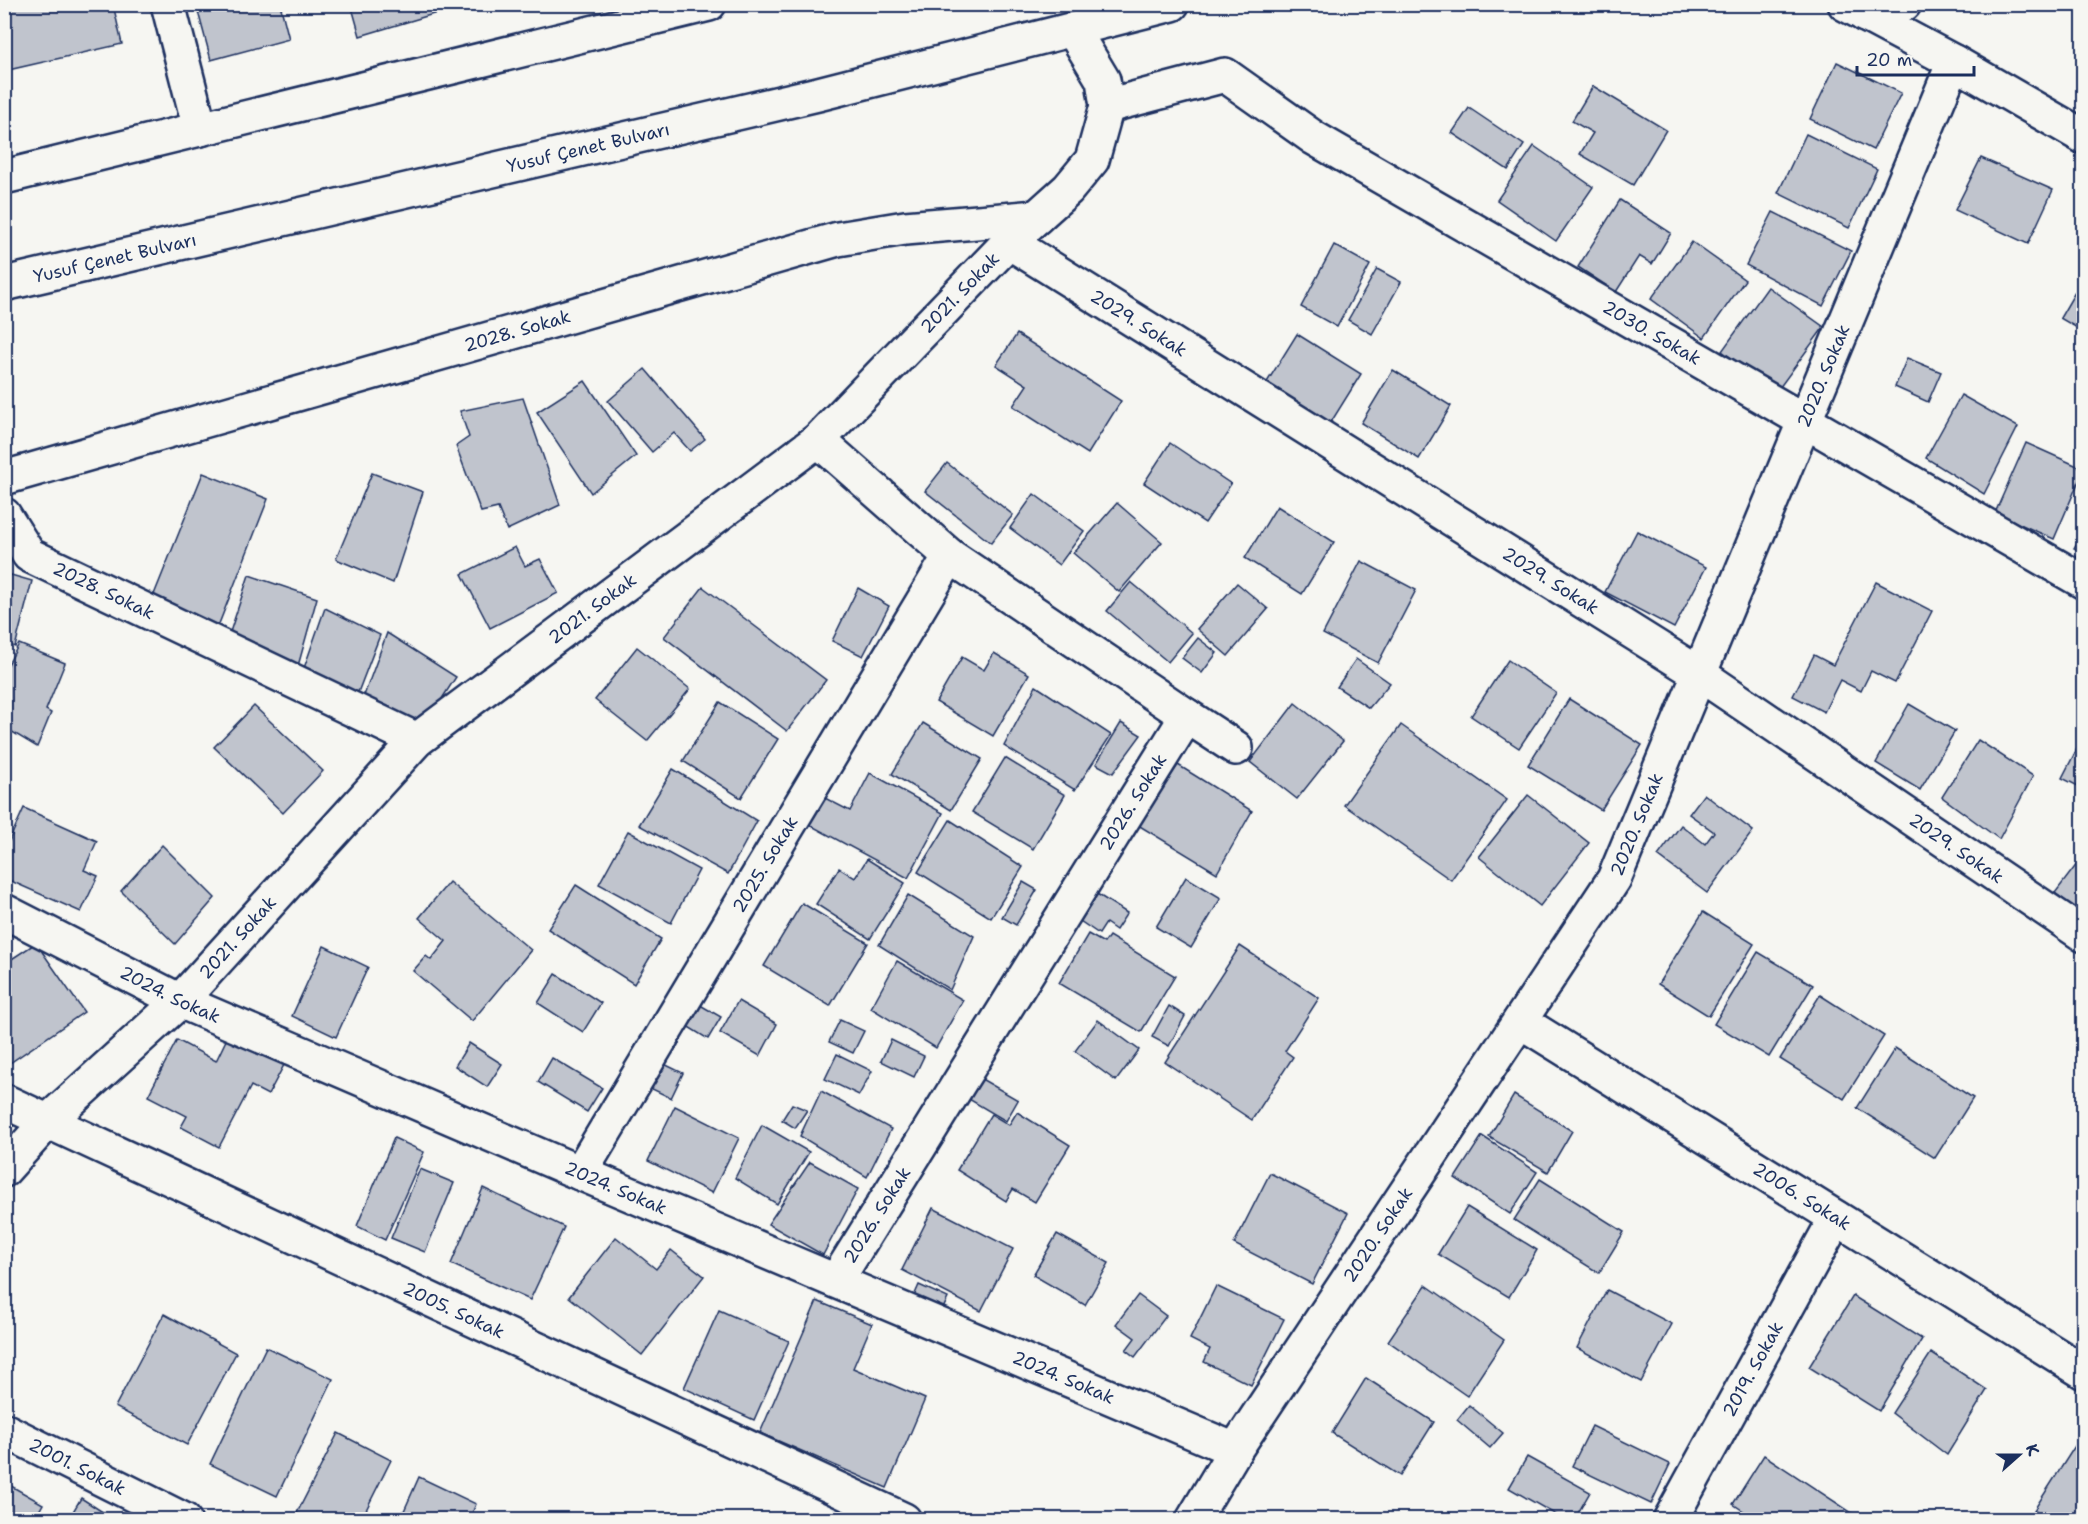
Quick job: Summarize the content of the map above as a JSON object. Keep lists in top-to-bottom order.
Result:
{
  "streets": {
    "main road": [
      "Yusuf Çenet Bulvarı",
      "2021. Sokak",
      "2029. Sokak",
      "2028. Sokak",
      "2030. Sokak",
      "2020. Sokak",
      "2026. Sokak",
      "2025. Sokak",
      "2024. Sokak",
      "2006. Sokak",
      "2005. Sokak",
      "2019. Sokak",
      "2001. Sokak"
    ]
  },
  "crossings": [
    ["Yusuf Çenet Bulvarı", "2021. Sokak"],
    ["2021. Sokak", "2029. Sokak"],
    ["2021. Sokak", "2028. Sokak"],
    ["2021. Sokak", "2030. Sokak"],
    ["2021. Sokak", "2024. Sokak"],
    ["2021. Sokak", "2005. Sokak"],
    ["2029. Sokak", "2020. Sokak"],
    ["2030. Sokak", "2020. Sokak"],
    ["2020. Sokak", "2024. Sokak"],
    ["2020. Sokak", "2006. Sokak"],
    ["2026. Sokak", "2024. Sokak"],
    ["2025. Sokak", "2024. Sokak"],
    ["2006. Sokak", "2019. Sokak"]
  ],
  "scale_bar": "20 m",
  "north": "right"
}
